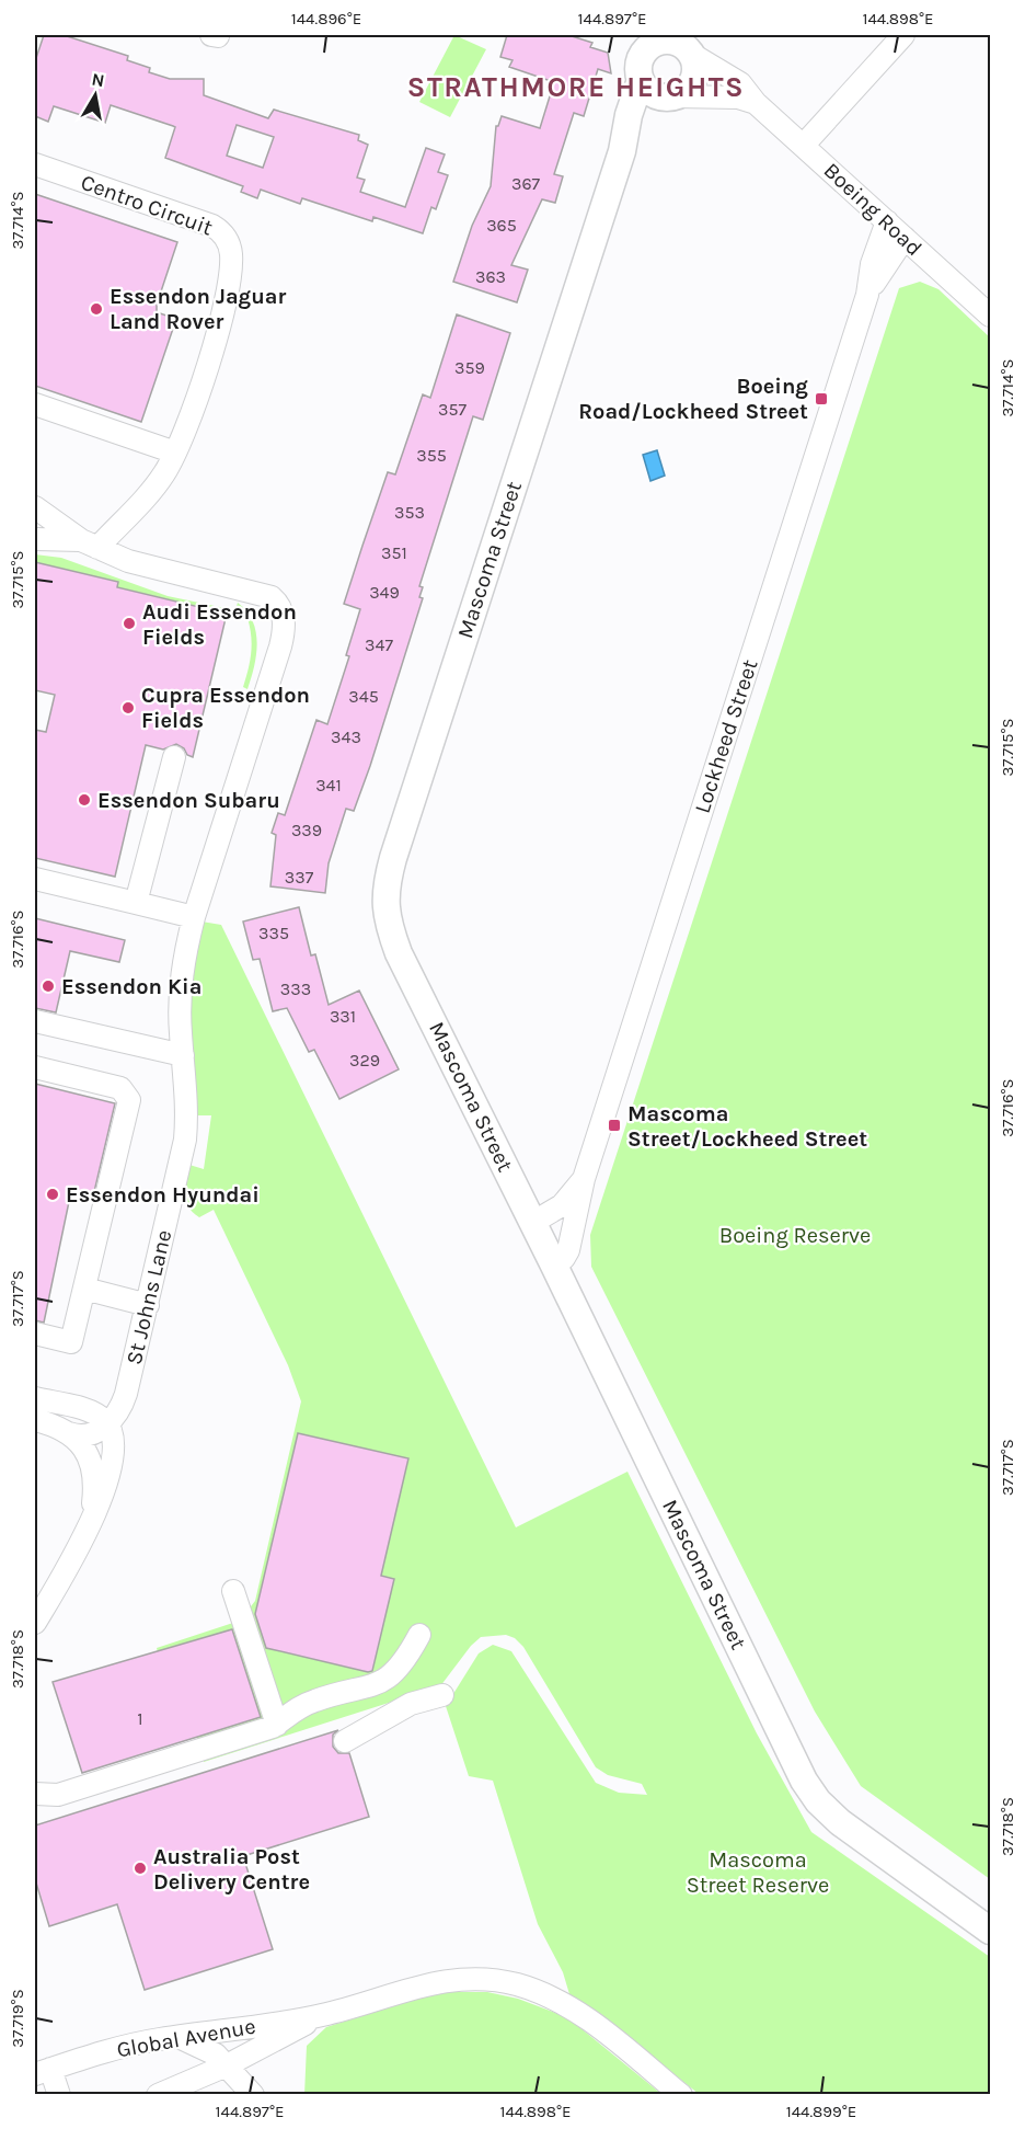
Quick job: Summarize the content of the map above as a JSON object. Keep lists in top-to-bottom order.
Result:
{
  "streets": {
    "main road": ["Mascoma Street"],
    "street": [
      "Centro Circuit",
      "Boeing Road",
      "Lockheed Street",
      "St Johns Lane",
      "Global Avenue"
    ]
  },
  "crossings": [
    ["Centro Circuit", "St Johns Lane"],
    ["Boeing Road", "Mascoma Street"],
    ["Boeing Road", "Lockheed Street"],
    ["Mascoma Street", "Lockheed Street"]
  ],
  "districts": ["STRATHMORE HEIGHTS"],
  "parks": ["Boeing Reserve", "Mascoma Street Reserve"],
  "places": {
    "other": [
      "Essendon Jaguar Land Rover",
      "Audi Essendon Fields",
      "Cupra Essendon Fields",
      "Essendon Subaru",
      "Essendon Kia",
      "Essendon Hyundai",
      "Australia Post Delivery Centre"
    ],
    "transit": ["Boeing Road/Lockheed Street", "Mascoma Street/Lockheed Street"]
  },
  "house_numbers": [
    "367",
    "365",
    "363",
    "359",
    "357",
    "355",
    "353",
    "351",
    "349",
    "347",
    "345",
    "343",
    "341",
    "339",
    "337",
    "335",
    "333",
    "331",
    "329",
    "1"
  ],
  "north": "top",
  "coordinates": [
    "144.896°E",
    "144.897°E",
    "144.898°E",
    "37.714°S",
    "37.715°S",
    "37.716°S",
    "37.717°S",
    "37.718°S",
    "37.719°S",
    "144.899°E"
  ]
}
